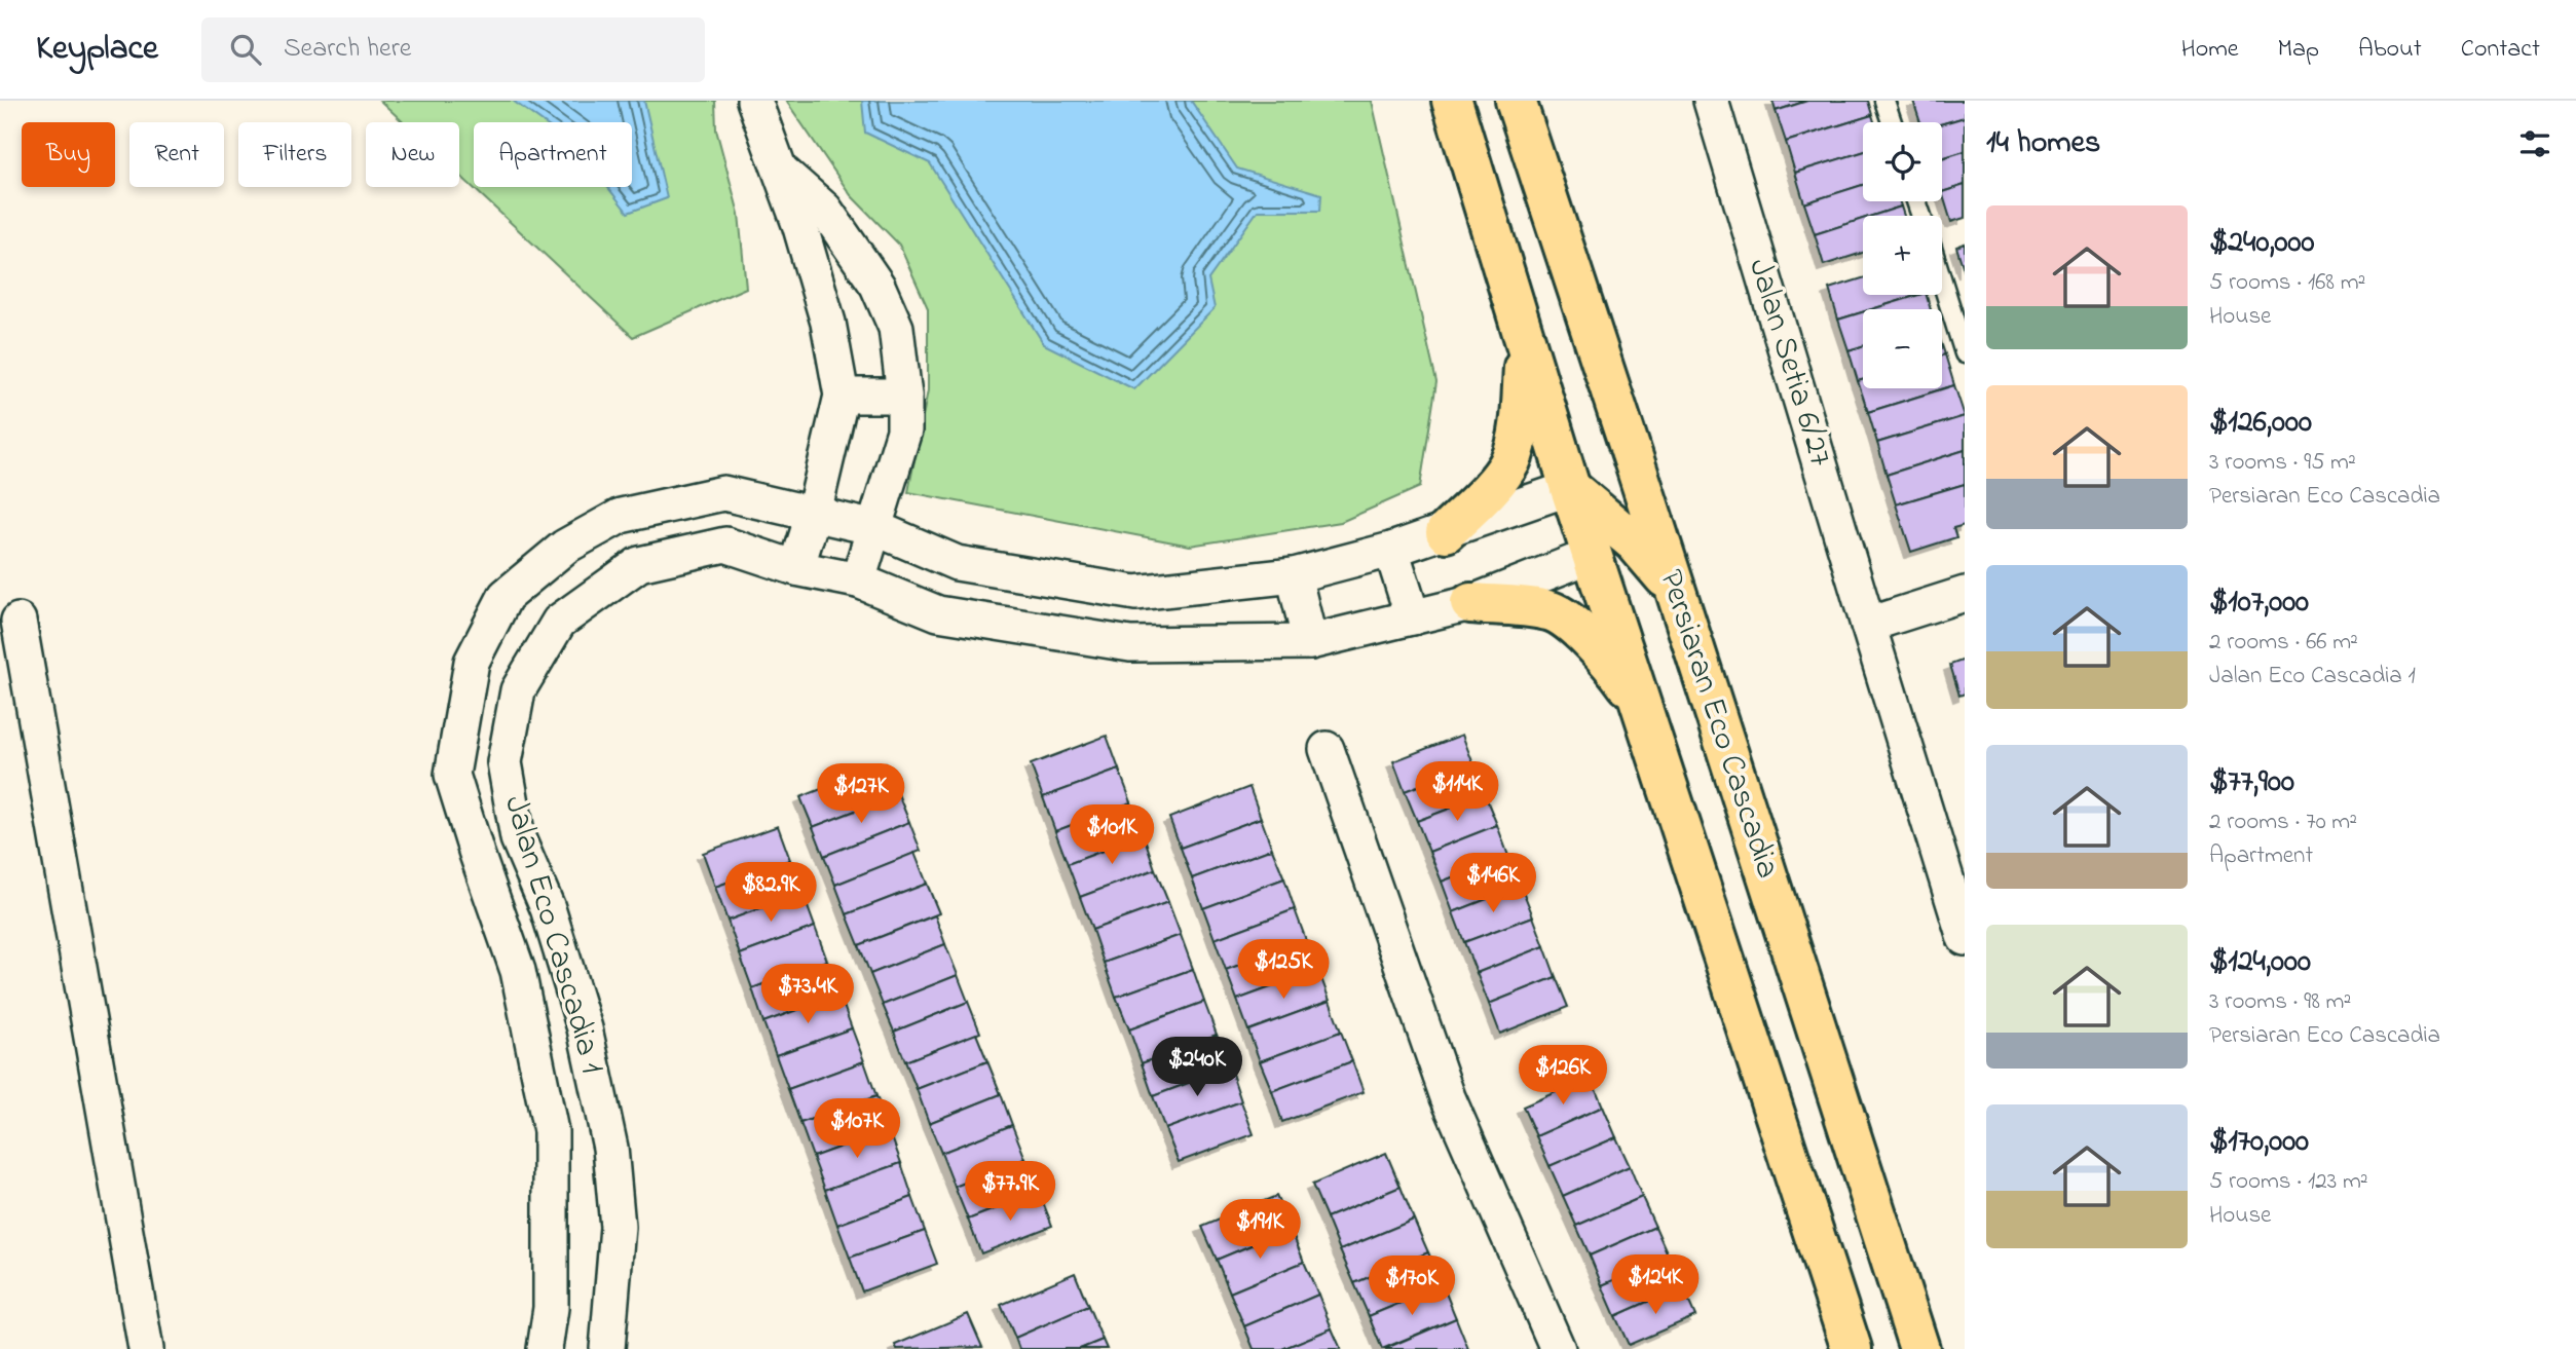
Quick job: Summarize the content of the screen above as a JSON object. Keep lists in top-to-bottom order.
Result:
{
  "streets": {
    "main road": ["Persiaran Eco Cascadia"],
    "street": ["Jalan Setia 6/27", "Jalan Eco Cascadia 1"]
  },
  "crossings": [
    ["Persiaran Eco Cascadia", "Jalan Eco Cascadia 1"]
  ],
  "page": {
    "header": "Keyplace",
    "search": "Search here",
    "nav": [
      "Home",
      "Map",
      "About",
      "Contact"
    ],
    "heading": "14 homes",
    "map_buttons": ["+", "−"],
    "chip": [
      "Buy",
      "Rent",
      "Filters",
      "New",
      "Apartment"
    ],
    "list": [
      {
        "name": "$240,000",
        "note": "5 rooms · 168 m² · House"
      },
      {
        "name": "$126,000",
        "note": "3 rooms · 95 m² · Persiaran Eco Cascadia"
      },
      {
        "name": "$107,000",
        "note": "2 rooms · 66 m² · Jalan Eco Cascadia 1"
      },
      {
        "name": "$77,900",
        "note": "2 rooms · 70 m² · Apartment"
      },
      {
        "name": "$124,000",
        "note": "3 rooms · 98 m² · Persiaran Eco Cascadia"
      },
      {
        "name": "$170,000",
        "note": "5 rooms · 123 m² · House"
      }
    ],
    "price": [
      "$114K",
      "$127K",
      "$101K",
      "$146K",
      "$82.9K",
      "$125K",
      "$73.4K",
      "$240K",
      "$126K",
      "$107K",
      "$77.9K",
      "$191K",
      "$124K",
      "$170K"
    ]
  }
}
